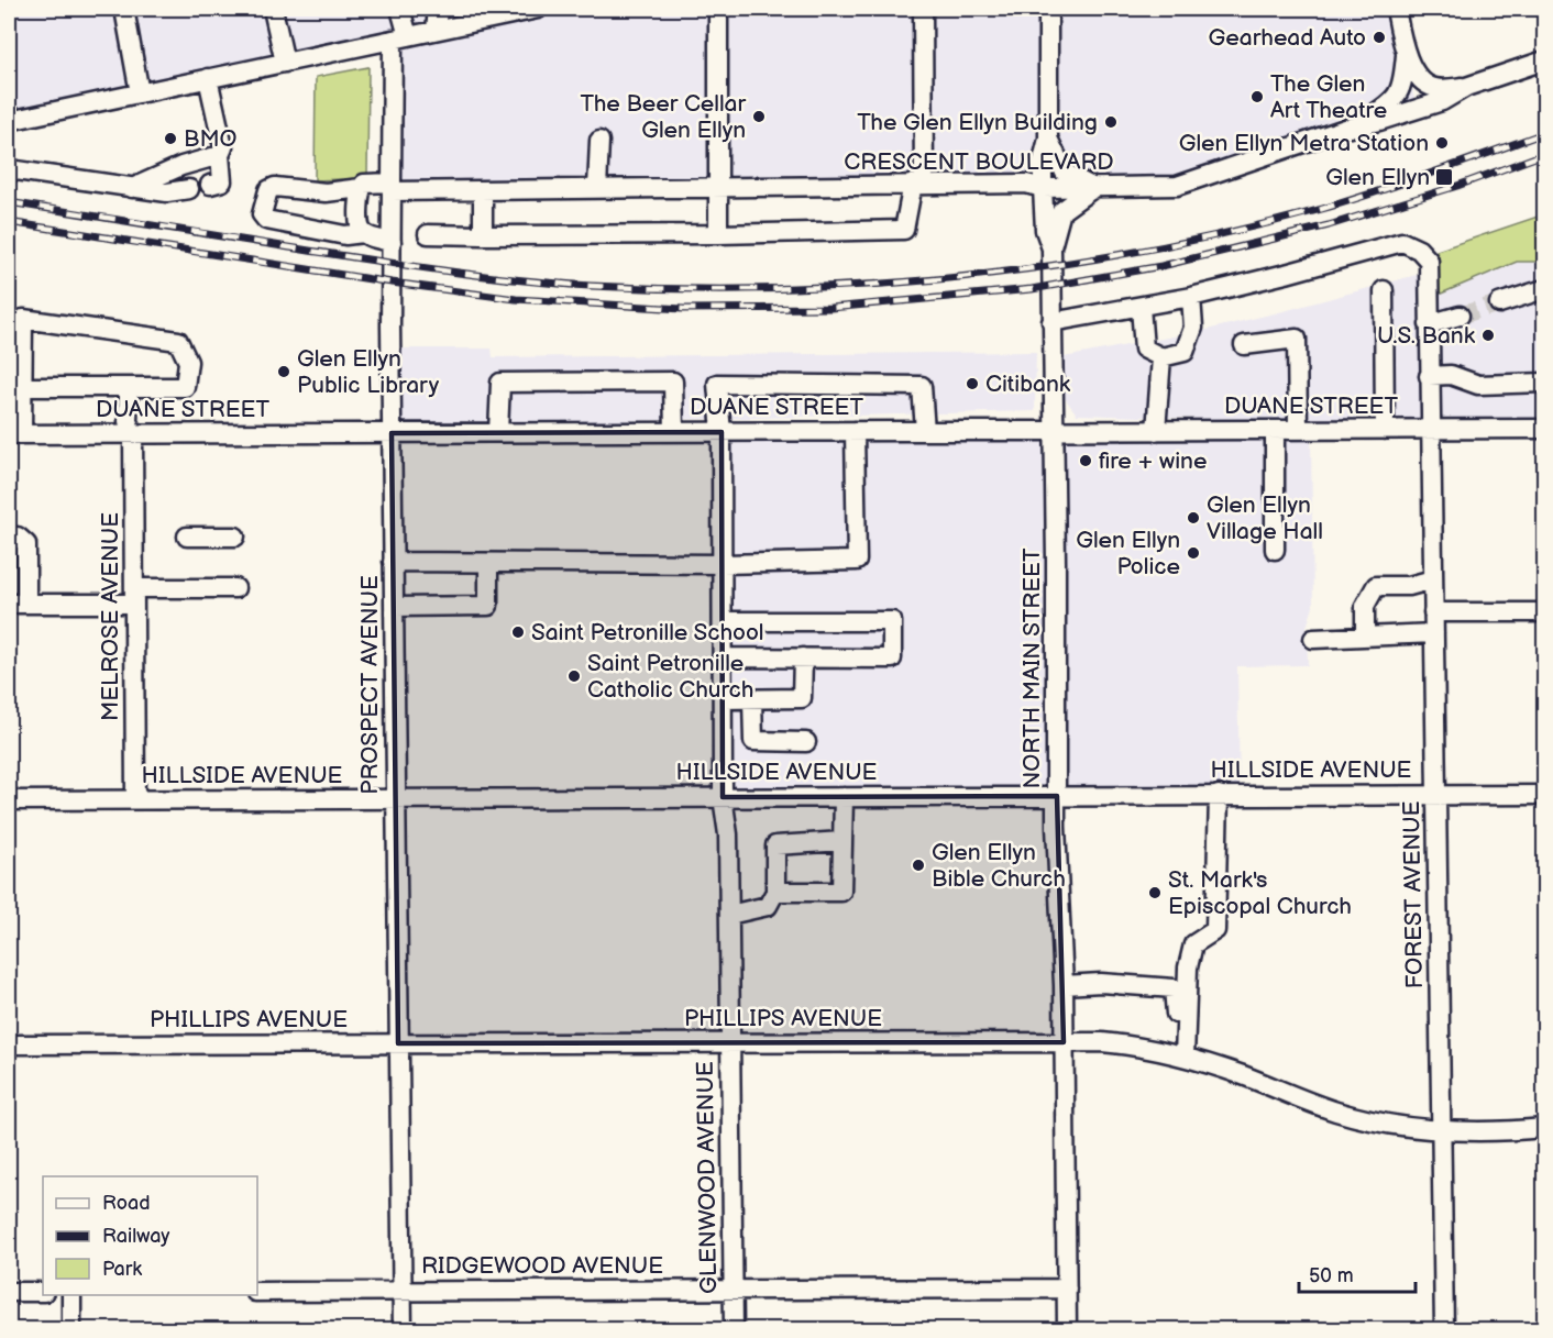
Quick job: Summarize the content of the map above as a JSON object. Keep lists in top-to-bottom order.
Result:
{
  "streets": {
    "street": [
      "CRESCENT BOULEVARD",
      "DUANE STREET",
      "MELROSE AVENUE",
      "NORTH MAIN STREET",
      "PROSPECT AVENUE",
      "HILLSIDE AVENUE",
      "FOREST AVENUE",
      "PHILLIPS AVENUE",
      "GLENWOOD AVENUE",
      "RIDGEWOOD AVENUE"
    ]
  },
  "crossings": [
    ["CRESCENT BOULEVARD", "NORTH MAIN STREET"],
    ["CRESCENT BOULEVARD", "PROSPECT AVENUE"],
    ["DUANE STREET", "MELROSE AVENUE"],
    ["DUANE STREET", "NORTH MAIN STREET"],
    ["DUANE STREET", "PROSPECT AVENUE"],
    ["DUANE STREET", "FOREST AVENUE"],
    ["DUANE STREET", "GLENWOOD AVENUE"],
    ["MELROSE AVENUE", "HILLSIDE AVENUE"],
    ["NORTH MAIN STREET", "HILLSIDE AVENUE"],
    ["NORTH MAIN STREET", "PHILLIPS AVENUE"],
    ["NORTH MAIN STREET", "RIDGEWOOD AVENUE"],
    ["PROSPECT AVENUE", "HILLSIDE AVENUE"],
    ["PROSPECT AVENUE", "PHILLIPS AVENUE"],
    ["PROSPECT AVENUE", "RIDGEWOOD AVENUE"],
    ["HILLSIDE AVENUE", "FOREST AVENUE"],
    ["HILLSIDE AVENUE", "GLENWOOD AVENUE"],
    ["FOREST AVENUE", "PHILLIPS AVENUE"],
    ["PHILLIPS AVENUE", "GLENWOOD AVENUE"],
    ["GLENWOOD AVENUE", "RIDGEWOOD AVENUE"]
  ],
  "places": {
    "other": [
      "Gearhead Auto",
      "The Glen Art Theatre",
      "The Beer Cellar Glen Ellyn",
      "The Glen Ellyn Building",
      "BMO",
      "Glen Ellyn Metra Station",
      "U.S. Bank",
      "Glen Ellyn Public Library",
      "Citibank",
      "fire + wine",
      "Glen Ellyn Village Hall",
      "Glen Ellyn Police",
      "Saint Petronille School",
      "Saint Petronille Catholic Church",
      "Glen Ellyn Bible Church",
      "St. Mark's Episcopal Church"
    ],
    "transit": ["Glen Ellyn"]
  },
  "legend": ["Road", "Railway", "Park"],
  "scale_bar": "50 m"
}
